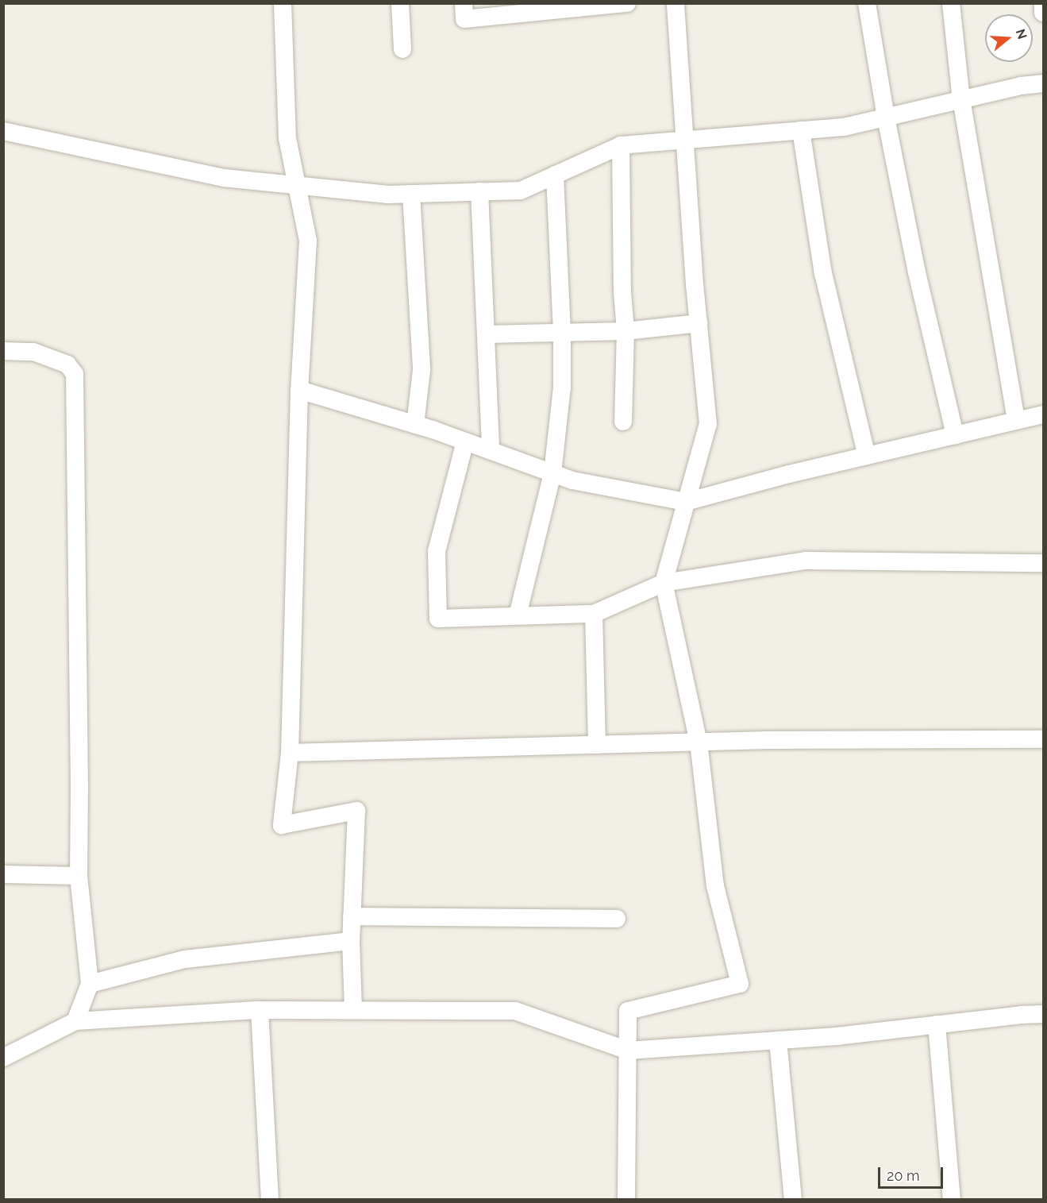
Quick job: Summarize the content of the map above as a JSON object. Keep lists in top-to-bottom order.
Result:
{
  "scale_bar": "20 m",
  "north": "right"
}
